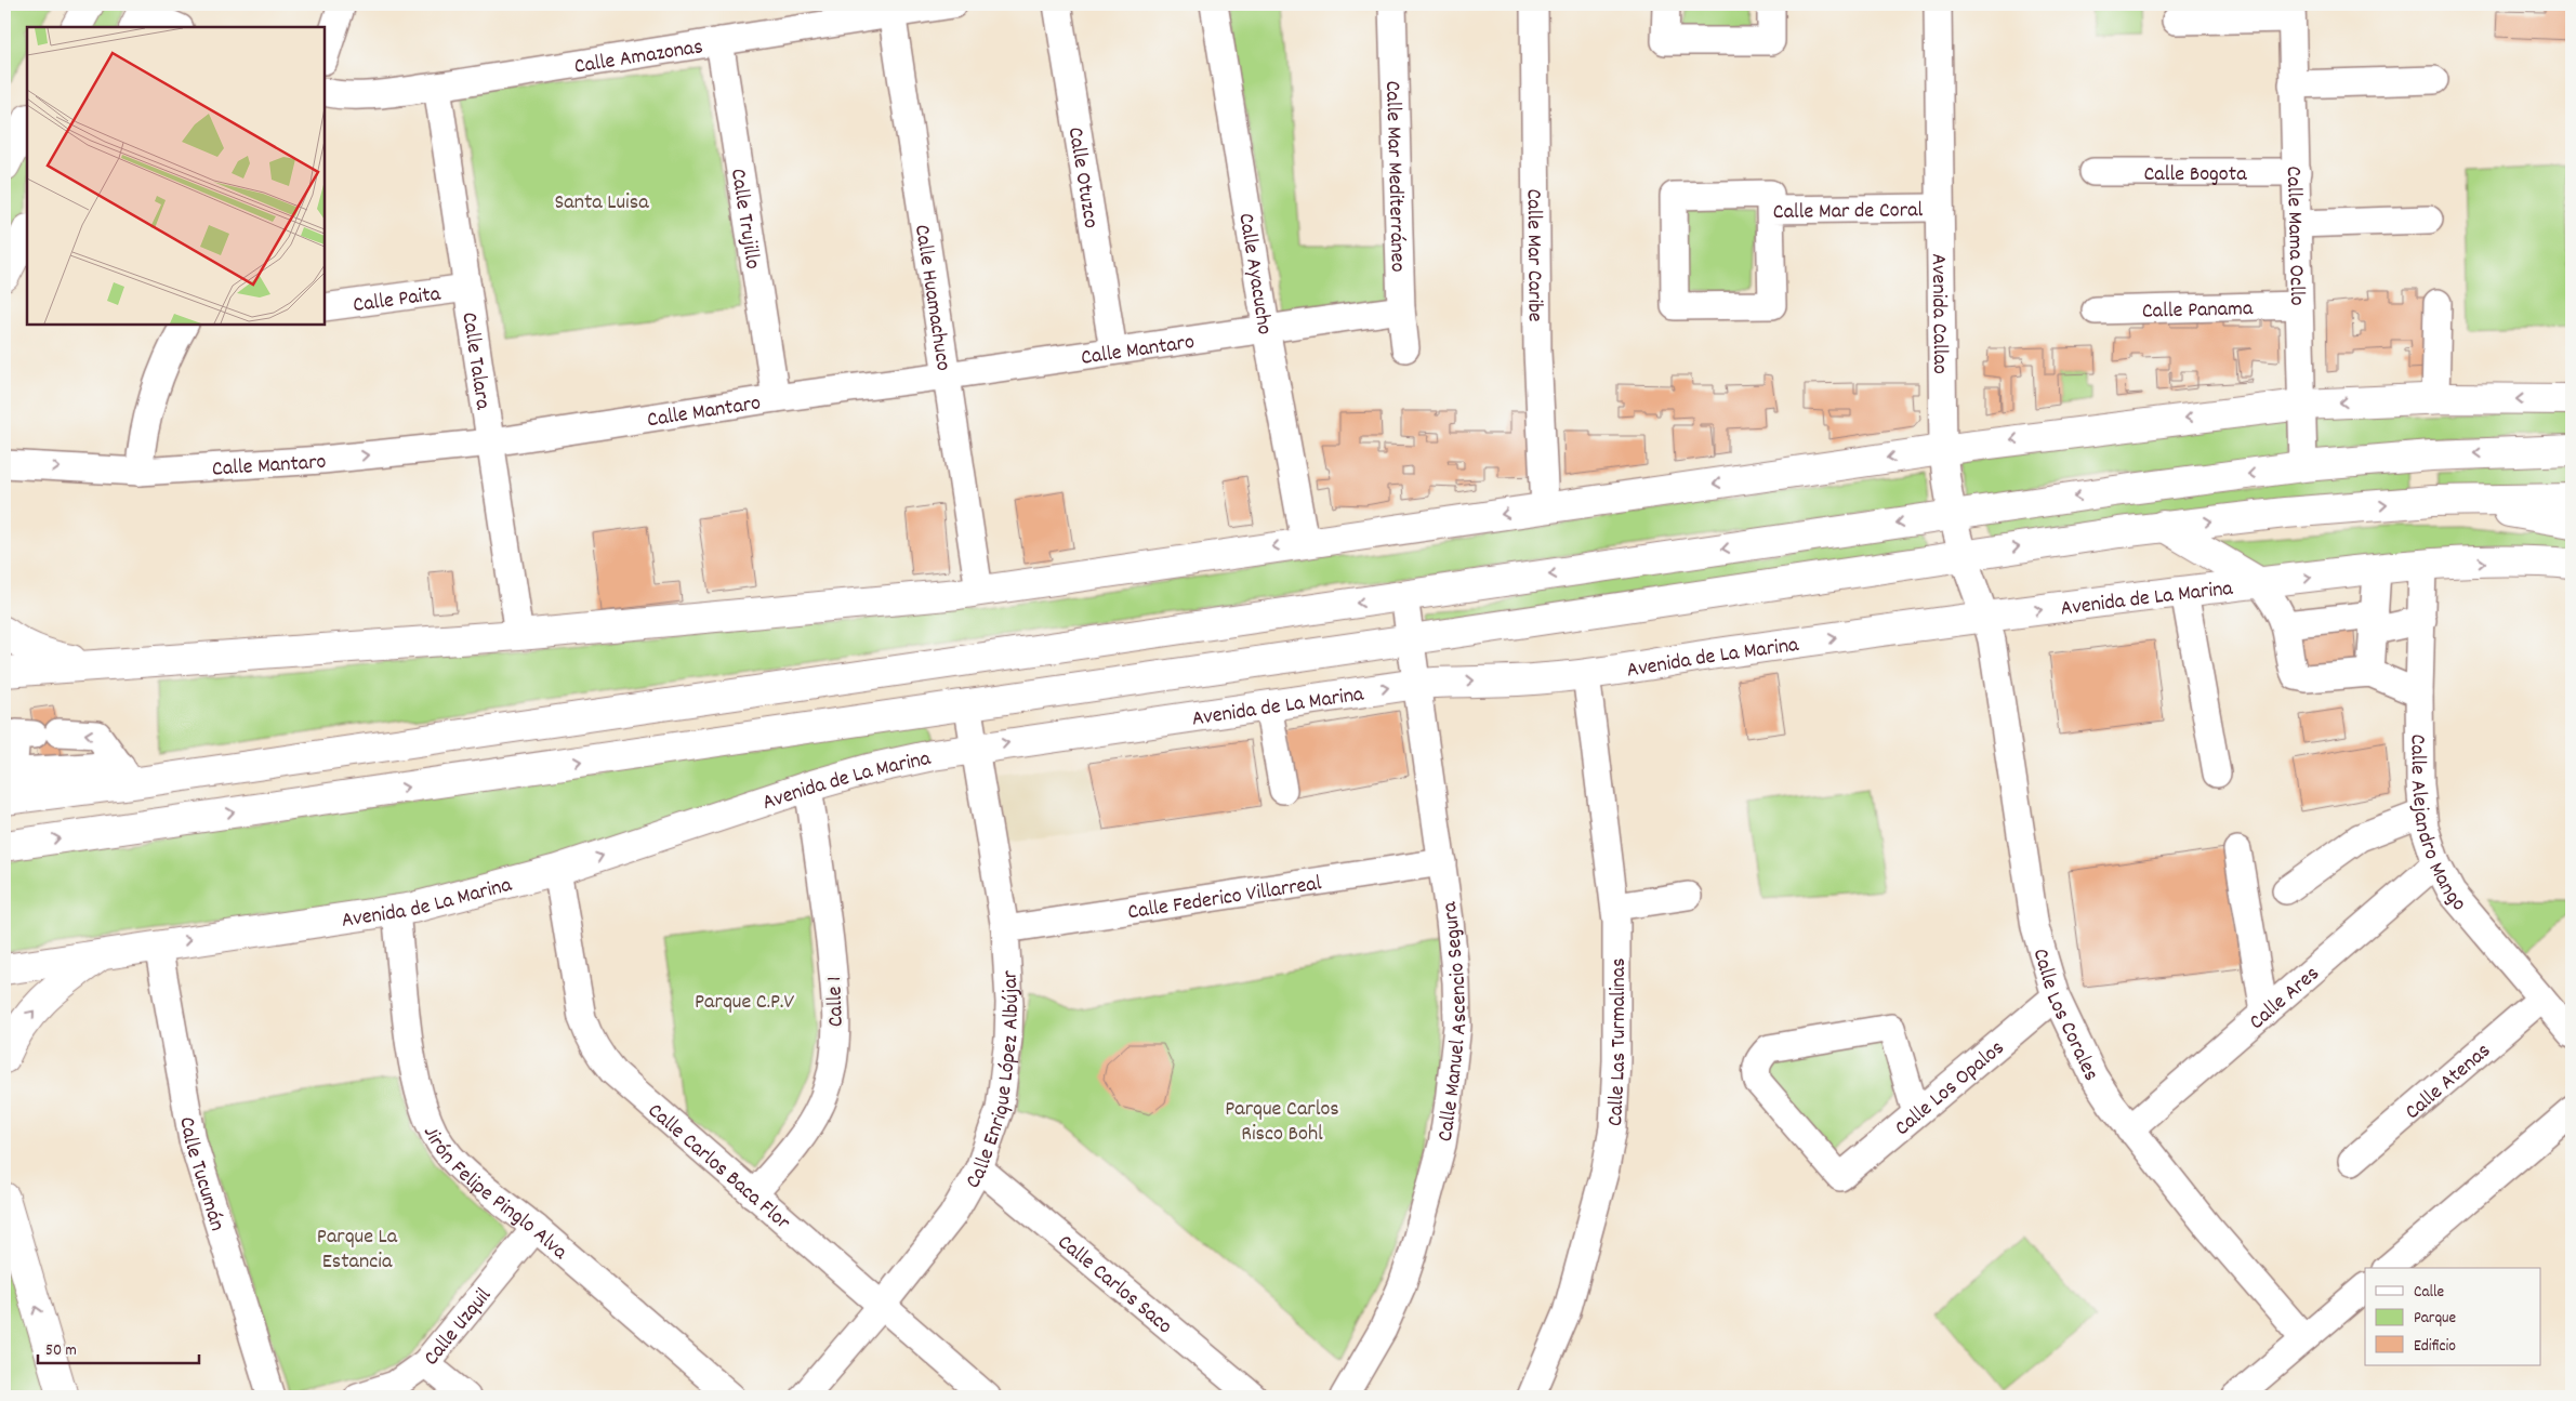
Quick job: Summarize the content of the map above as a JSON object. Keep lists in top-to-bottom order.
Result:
{
  "streets": {
    "main road": ["Avenida de La Marina"],
    "street": [
      "Calle Amazonas",
      "Calle Bogota",
      "Calle Mar Mediterráneo",
      "Calle Otuzco",
      "Calle Mar de Coral",
      "Calle Trujillo",
      "Calle Mama Ocllo",
      "Calle Mar Caribe",
      "Calle Ayacucho",
      "Calle Paita",
      "Calle Huamachuco",
      "Calle Panama",
      "Avenida Callao",
      "Calle Mantaro",
      "Calle Talara",
      "Calle Alejandro Mango",
      "Calle Federico Villarreal",
      "Calle Ares",
      "Calle 1",
      "Calle Los Corales",
      "Calle Manuel Ascencio Segura",
      "Calle Las Turmalinas",
      "Calle Enrique López Albújar",
      "Calle Atenas",
      "Calle Los Opalos",
      "Calle Carlos Baca Flor",
      "Calle Tucumán",
      "Jirón Felipe Pinglo Alva",
      "Calle Carlos Saco",
      "Calle Uzquil"
    ]
  },
  "crossings": [
    ["Calle Amazonas", "Calle Trujillo"],
    ["Calle Amazonas", "Calle Huamachuco"],
    ["Calle Amazonas", "Calle Talara"],
    ["Calle Bogota", "Calle Mama Ocllo"],
    ["Calle Mar Mediterráneo", "Calle Mantaro"],
    ["Calle Otuzco", "Calle Mantaro"],
    ["Calle Mar de Coral", "Avenida Callao"],
    ["Calle Trujillo", "Calle Mantaro"],
    ["Calle Mama Ocllo", "Calle Panama"],
    ["Calle Ayacucho", "Calle Mantaro"],
    ["Calle Paita", "Calle Talara"],
    ["Calle Huamachuco", "Calle Mantaro"],
    ["Avenida Callao", "Avenida de La Marina"],
    ["Avenida Callao", "Calle Los Corales"],
    ["Calle Mantaro", "Calle Talara"],
    ["Avenida de La Marina", "Calle Alejandro Mango"],
    ["Avenida de La Marina", "Calle 1"],
    ["Avenida de La Marina", "Calle Los Corales"],
    ["Avenida de La Marina", "Calle Manuel Ascencio Segura"],
    ["Avenida de La Marina", "Calle Las Turmalinas"],
    ["Avenida de La Marina", "Calle Enrique López Albújar"],
    ["Avenida de La Marina", "Calle Carlos Baca Flor"],
    ["Avenida de La Marina", "Calle Tucumán"],
    ["Avenida de La Marina", "Jirón Felipe Pinglo Alva"],
    ["Calle Alejandro Mango", "Calle Ares"],
    ["Calle Alejandro Mango", "Calle Atenas"],
    ["Calle Federico Villarreal", "Calle Manuel Ascencio Segura"],
    ["Calle Federico Villarreal", "Calle Enrique López Albújar"],
    ["Calle Ares", "Calle Los Corales"],
    ["Calle 1", "Calle Carlos Baca Flor"],
    ["Calle Los Corales", "Calle Los Opalos"],
    ["Calle Enrique López Albújar", "Calle Carlos Baca Flor"],
    ["Calle Enrique López Albújar", "Calle Carlos Saco"],
    ["Jirón Felipe Pinglo Alva", "Calle Uzquil"]
  ],
  "parks": [
    "Santa Luisa",
    "Parque C.P.V",
    "Parque Carlos Risco Bohl",
    "Parque La Estancia"
  ],
  "legend": ["Calle", "Parque", "Edificio"],
  "scale_bar": "50 m"
}
